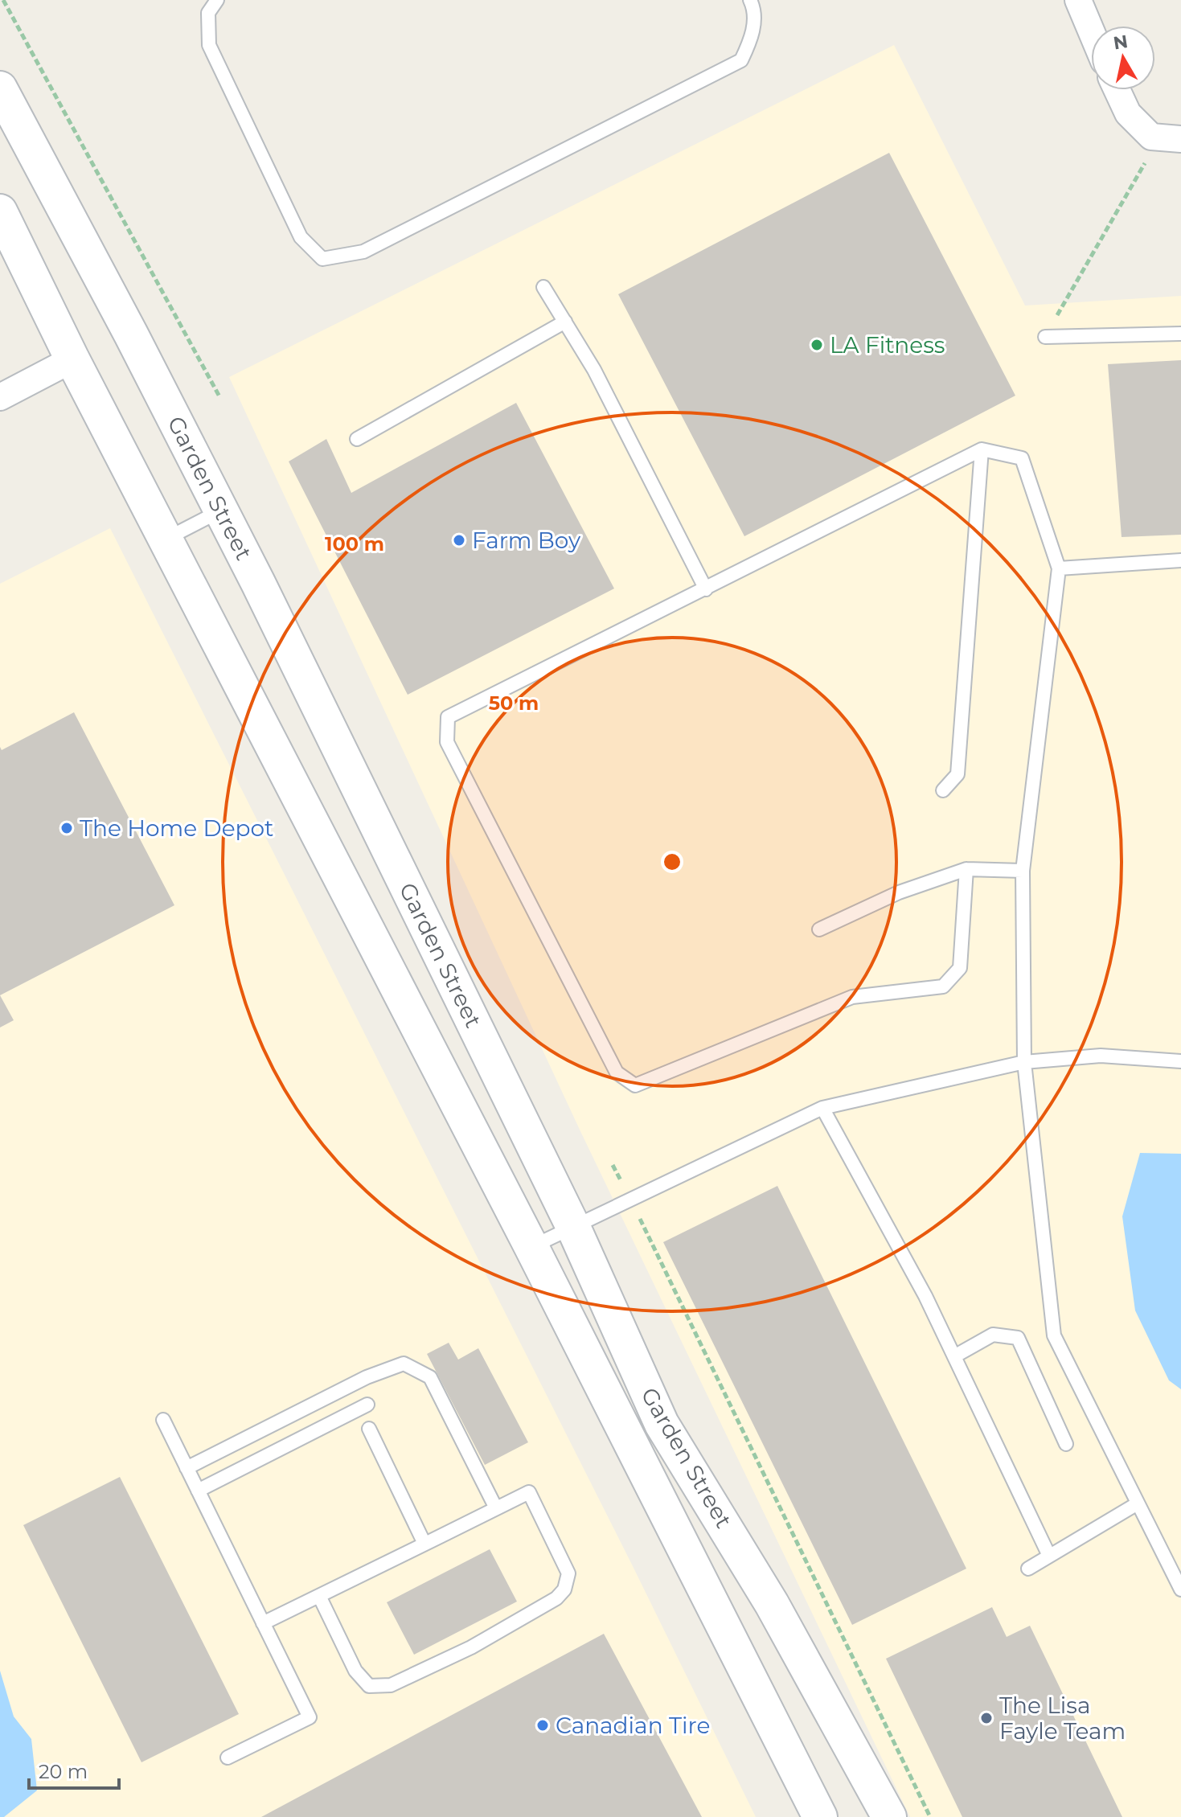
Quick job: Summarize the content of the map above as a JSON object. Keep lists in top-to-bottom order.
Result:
{
  "streets": {
    "street": ["Garden Street"]
  },
  "places": [
    "LA Fitness",
    "Farm Boy",
    "The Home Depot",
    "The Lisa Fayle Team",
    "Canadian Tire"
  ],
  "scale_bar": "20 m",
  "north": "top",
  "rings": ["100 m", "50 m"]
}
